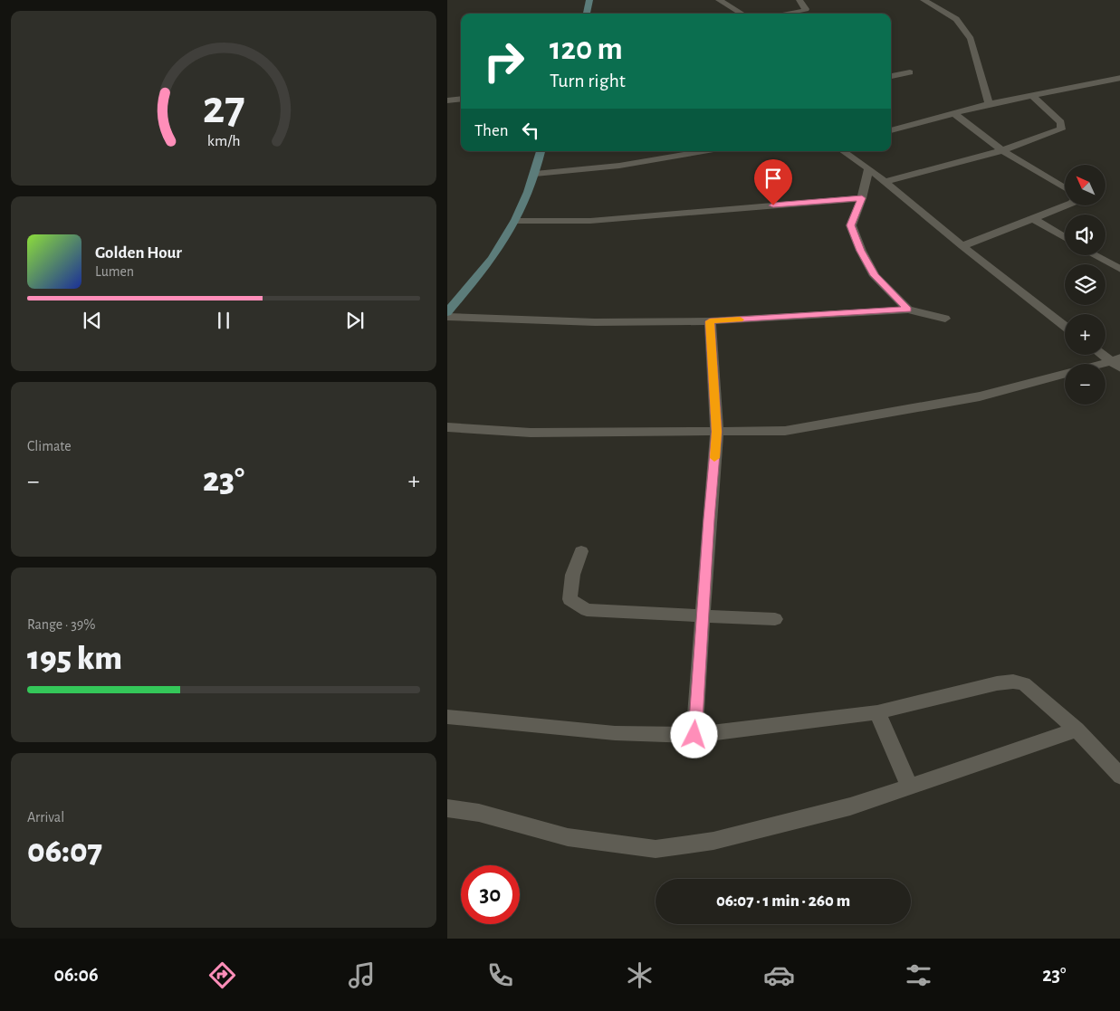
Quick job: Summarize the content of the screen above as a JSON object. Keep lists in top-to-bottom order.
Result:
{
  "north": "top left",
  "page": {
    "turn": ["120 m", "Turn right"],
    "then": "Then",
    "map_buttons": ["+", "−"],
    "song": ["Golden Hour", "Lumen"],
    "tile": [
      "Climate",
      ["Range · 39%", "195 km"],
      ["Arrival", "06:07"]
    ],
    "heat": ["−", "23°", "+"],
    "limit": "30",
    "trip": "06:07 · 1 min · 260 m",
    "tabs": ["06:06", "23°"],
    "gauge": ["27", "km/h"]
  }
}
